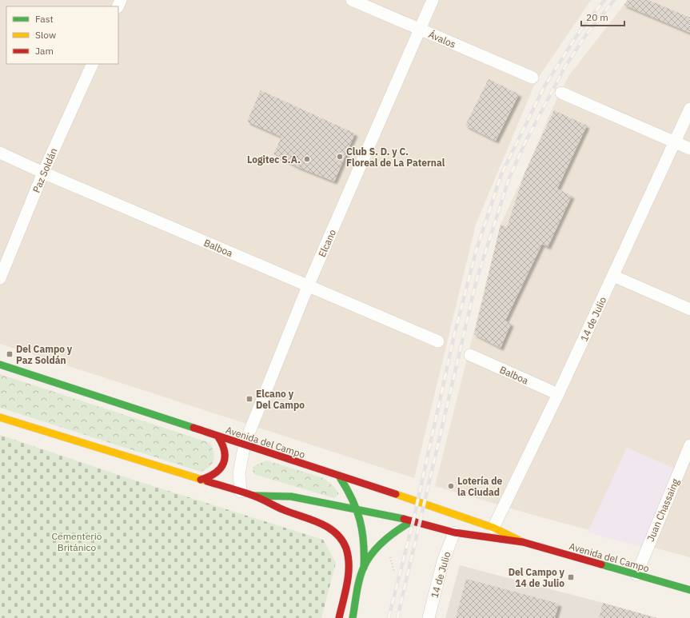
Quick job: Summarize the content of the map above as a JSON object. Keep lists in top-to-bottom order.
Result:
{
  "streets": {
    "main road": ["Avenida del Campo"],
    "street": [
      "Ávalos",
      "Paz Soldán",
      "Elcano",
      "Balboa",
      "14 de Julio",
      "Juan Chassaing"
    ]
  },
  "crossings": [
    ["Ávalos", "Elcano"],
    ["Paz Soldán", "Balboa"],
    ["Elcano", "Balboa"],
    ["Elcano", "Avenida del Campo"],
    ["Balboa", "14 de Julio"],
    ["14 de Julio", "Avenida del Campo"],
    ["Avenida del Campo", "Juan Chassaing"]
  ],
  "parks": ["Cementerio Británico"],
  "places": {
    "other": ["Club S. D. y C. Floreal de La Paternal", "Logitec S.A.", "Lotería de la Ciudad"],
    "transit": ["Del Campo y Paz Soldán", "Elcano y Del Campo", "Del Campo y 14 de Julio"]
  },
  "legend": ["Fast", "Slow", "Jam"],
  "scale_bar": "20 m"
}
